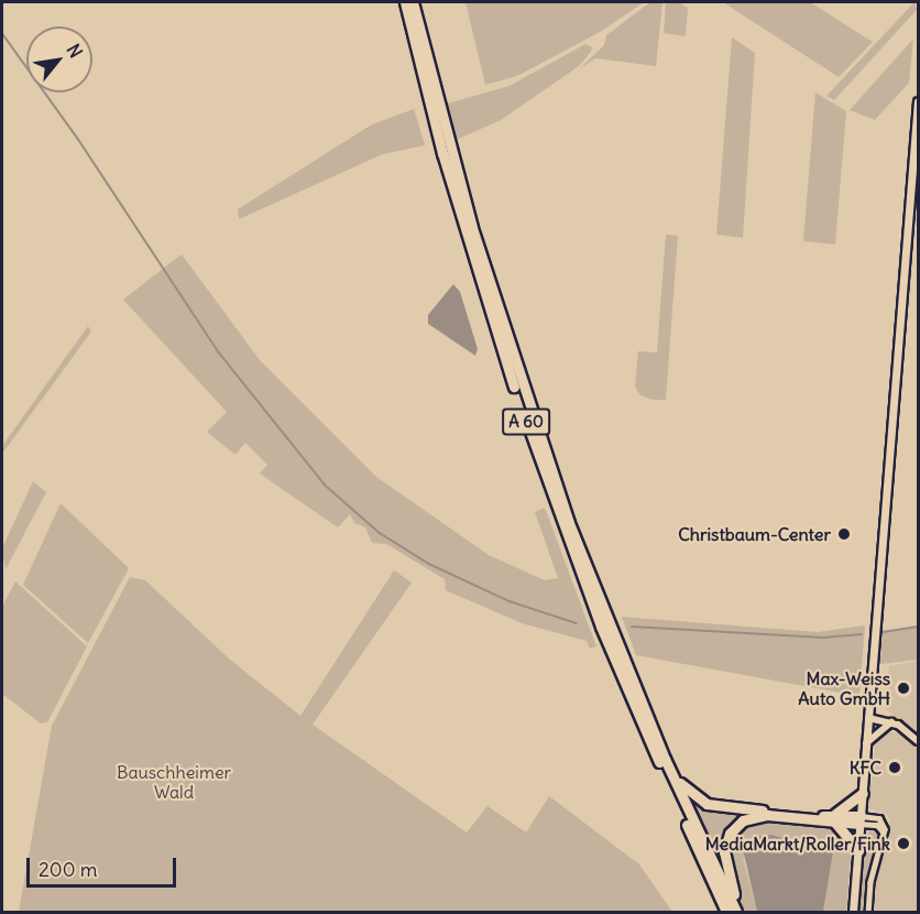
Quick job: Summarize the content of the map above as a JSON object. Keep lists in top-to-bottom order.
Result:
{
  "streets": {
    "highway": ["A 60"]
  },
  "parks": ["Bauschheimer Wald"],
  "places": [
    "Christbaum-Center",
    "Max-Weiss Auto GmbH",
    "KFC",
    "MediaMarkt/Roller/Fink"
  ],
  "scale_bar": "200 m",
  "north": "top right"
}
